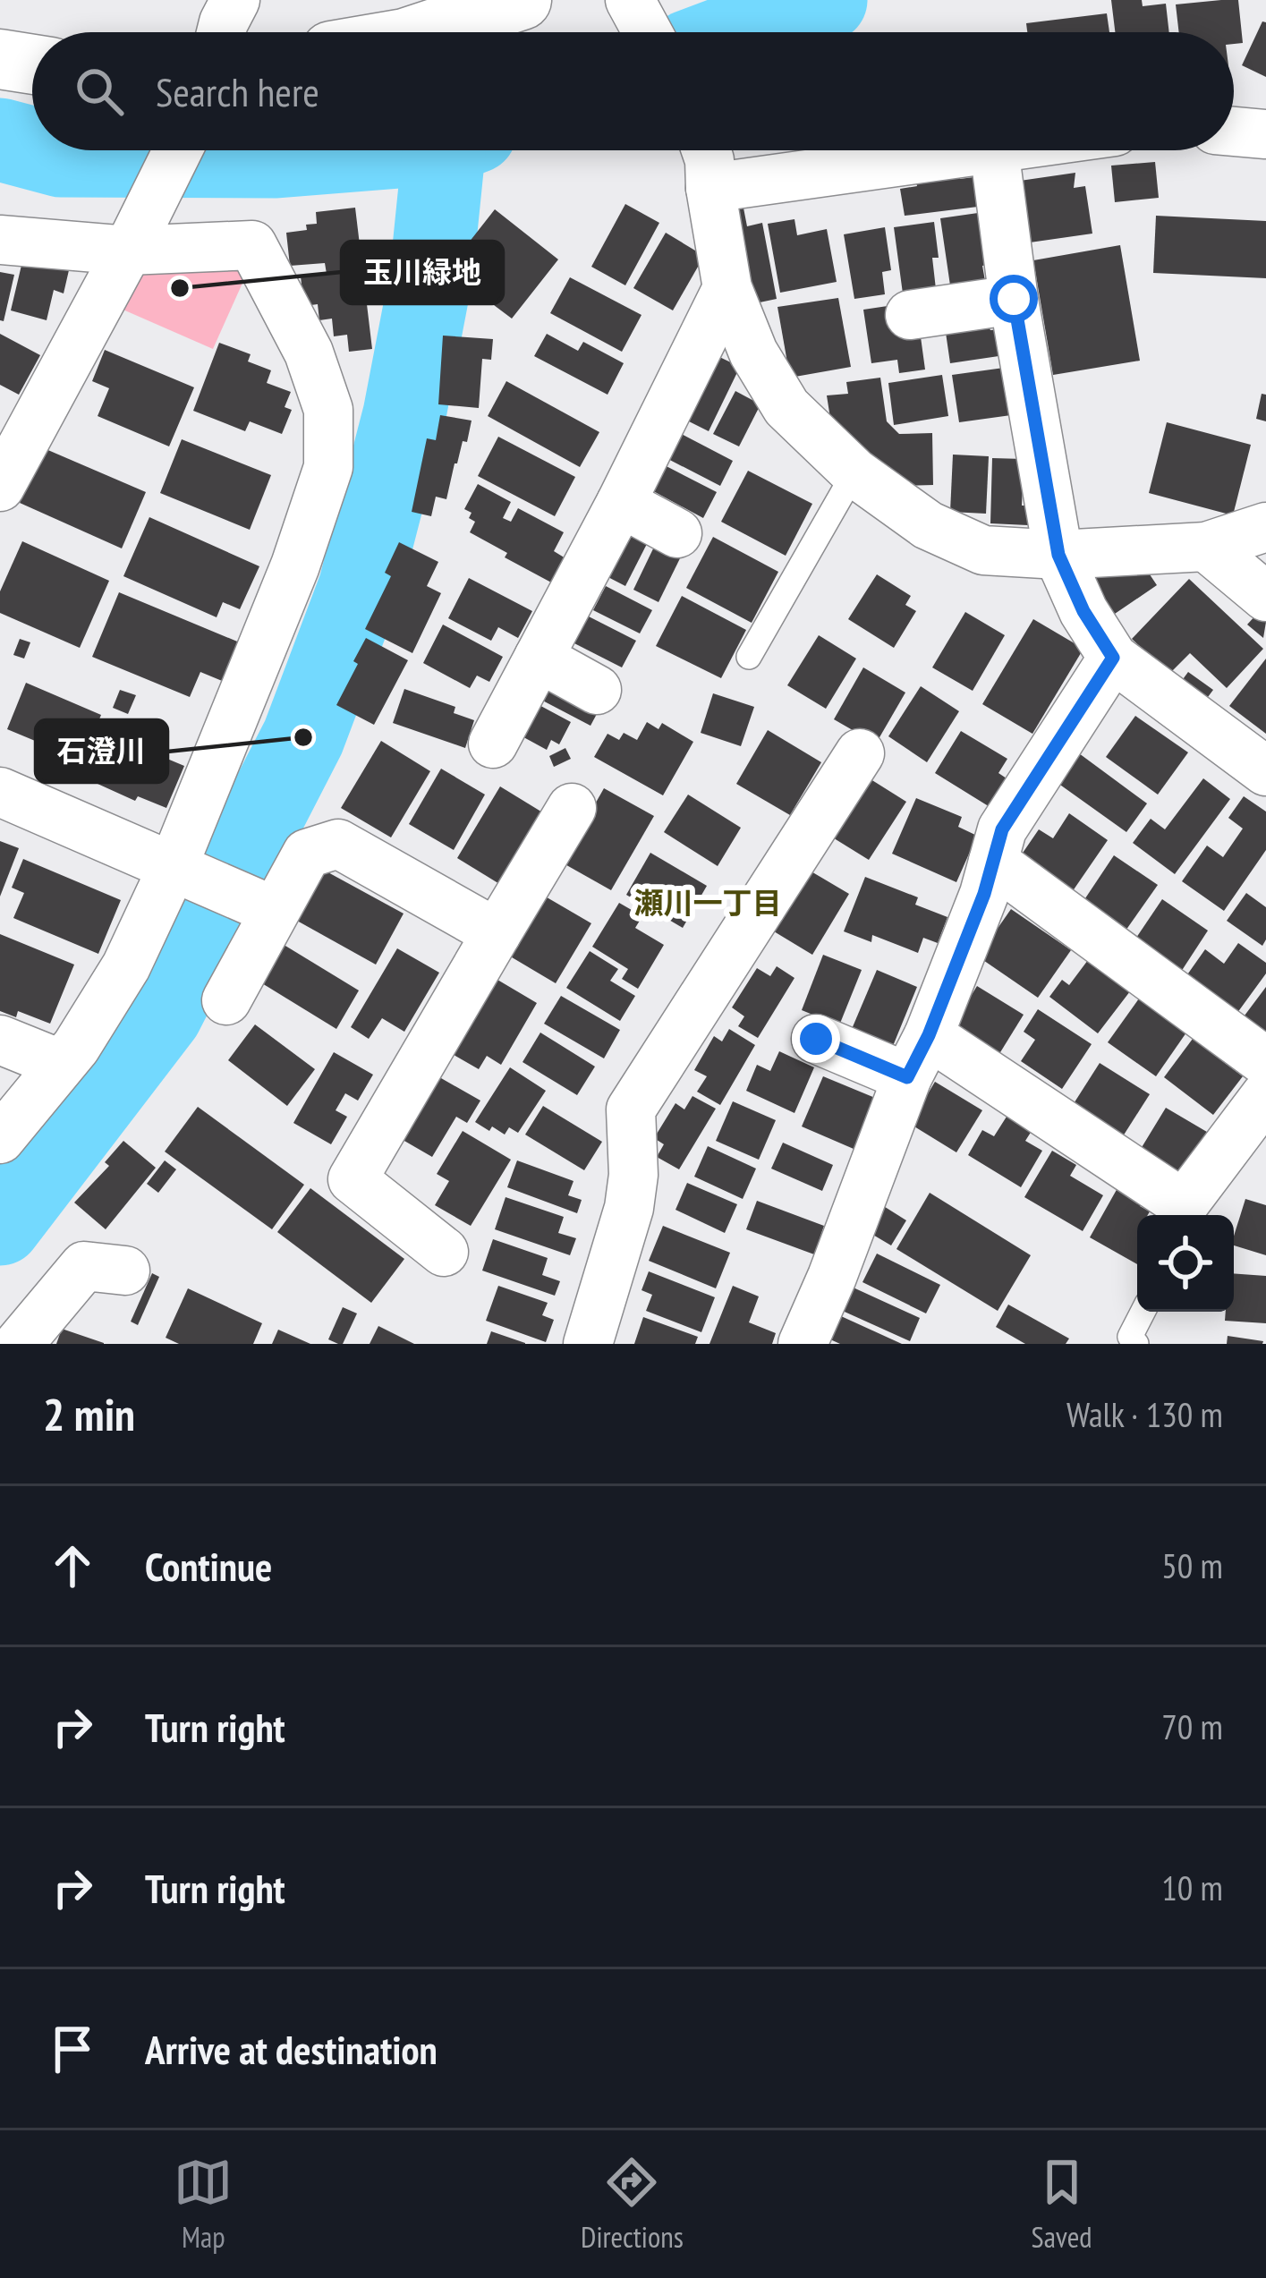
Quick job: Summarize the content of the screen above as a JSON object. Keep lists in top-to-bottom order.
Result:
{
  "districts": ["瀬川一丁目"],
  "places": ["玉川緑地", "石澄川"],
  "page": {
    "search": "Search here",
    "heading": ["2 min", "Walk · 130 m"],
    "list": [
      ["Continue", "50 m"],
      ["Turn right", "70 m"],
      ["Turn right", "10 m"],
      "Arrive at destination"
    ],
    "nav": ["Map", "Directions", "Saved"]
  }
}
